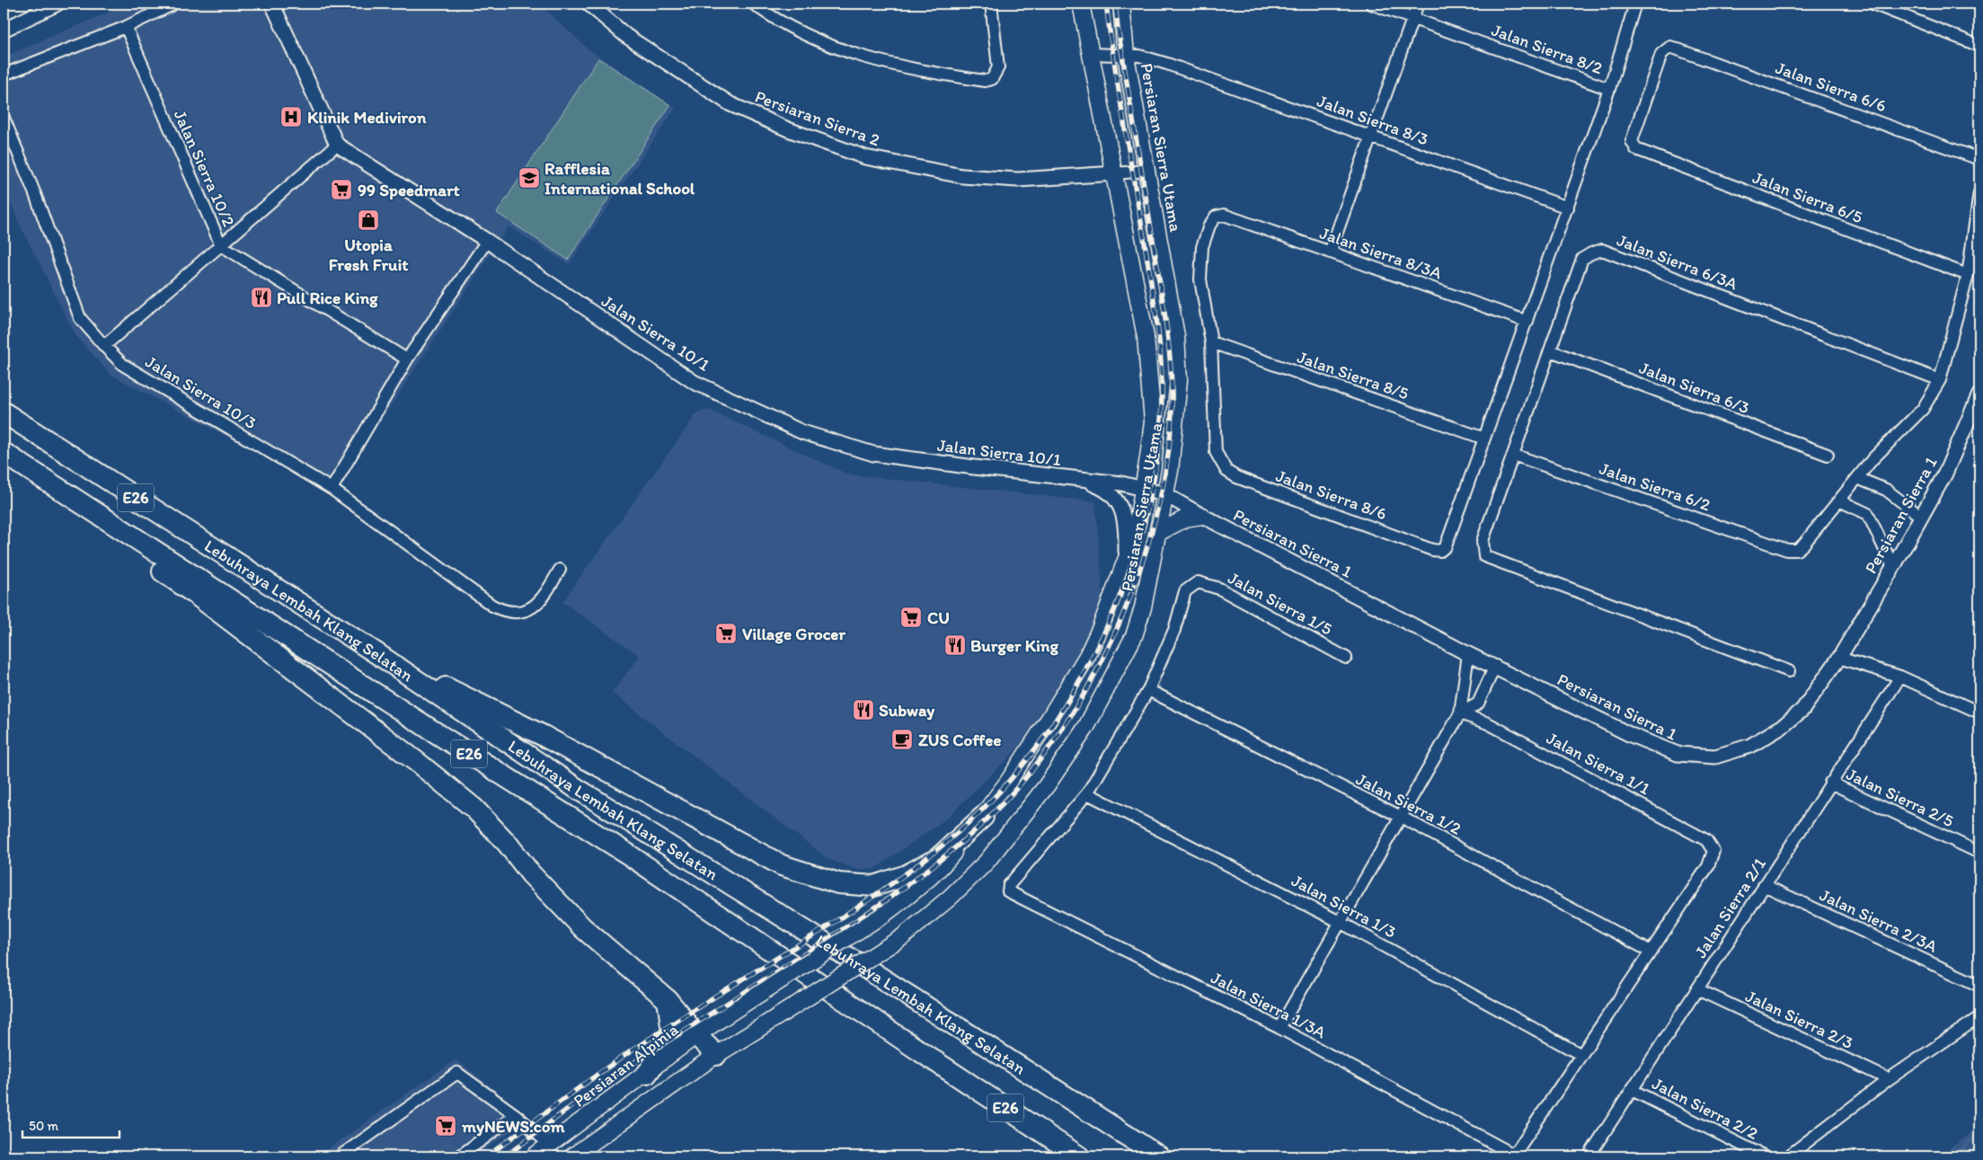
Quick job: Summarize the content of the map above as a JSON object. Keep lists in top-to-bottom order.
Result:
{
  "streets": {
    "highway": ["E26", "Lebuhraya Lembah Klang Selatan"],
    "main road": ["Persiaran Sierra Utama", "Persiaran Alpinia"],
    "street": [
      "Jalan Sierra 8/2",
      "Jalan Sierra 6/6",
      "Persiaran Sierra 2",
      "Jalan Sierra 8/3",
      "Jalan Sierra 10/2",
      "Jalan Sierra 6/5",
      "Jalan Sierra 8/3A",
      "Jalan Sierra 6/3A",
      "Jalan Sierra 10/1",
      "Jalan Sierra 8/5",
      "Jalan Sierra 6/3",
      "Jalan Sierra 10/3",
      "Jalan Sierra 6/2",
      "Jalan Sierra 8/6",
      "Persiaran Sierra 1",
      "Jalan Sierra 1/5",
      "Jalan Sierra 1/1",
      "Jalan Sierra 2/5",
      "Jalan Sierra 1/2",
      "Jalan Sierra 1/3",
      "Jalan Sierra 2/1",
      "Jalan Sierra 2/3A",
      "Jalan Sierra 1/3A",
      "Jalan Sierra 2/3",
      "Jalan Sierra 2/2"
    ]
  },
  "crossings": [
    ["Jalan Sierra 6/6", "Jalan Sierra 6/5"],
    ["Persiaran Sierra 2", "Persiaran Sierra Utama"],
    ["Jalan Sierra 8/3", "Persiaran Sierra Utama"],
    ["Persiaran Sierra Utama", "Jalan Sierra 10/1"],
    ["Persiaran Sierra Utama", "Persiaran Sierra 1"],
    ["Persiaran Sierra Utama", "Persiaran Alpinia"],
    ["Jalan Sierra 8/3A", "Jalan Sierra 8/5"],
    ["Jalan Sierra 8/3A", "Jalan Sierra 8/6"],
    ["Jalan Sierra 6/3A", "Jalan Sierra 6/3"],
    ["Jalan Sierra 6/3A", "Jalan Sierra 6/2"],
    ["Jalan Sierra 10/1", "Persiaran Sierra 1"],
    ["Jalan Sierra 8/5", "Jalan Sierra 8/6"],
    ["Jalan Sierra 1/5", "Jalan Sierra 1/2"],
    ["Jalan Sierra 1/1", "Jalan Sierra 1/2"],
    ["Jalan Sierra 2/5", "Jalan Sierra 2/1"],
    ["Jalan Sierra 1/3", "Jalan Sierra 1/3A"],
    ["Jalan Sierra 2/1", "Jalan Sierra 2/3A"],
    ["Jalan Sierra 2/1", "Jalan Sierra 2/3"],
    ["Jalan Sierra 2/1", "Jalan Sierra 2/2"]
  ],
  "places": {
    "hospital": ["Klinik Mediviron"],
    "school or university": ["Rafflesia International School"],
    "supermarket": [
      "99 Speedmart",
      "CU",
      "Village Grocer",
      "myNEWS.com"
    ],
    "shop": ["Utopia Fresh Fruit"],
    "restaurant": ["Pull Rice King", "Burger King", "Subway"],
    "cafe": ["ZUS Coffee"]
  },
  "scale_bar": "50 m"
}
